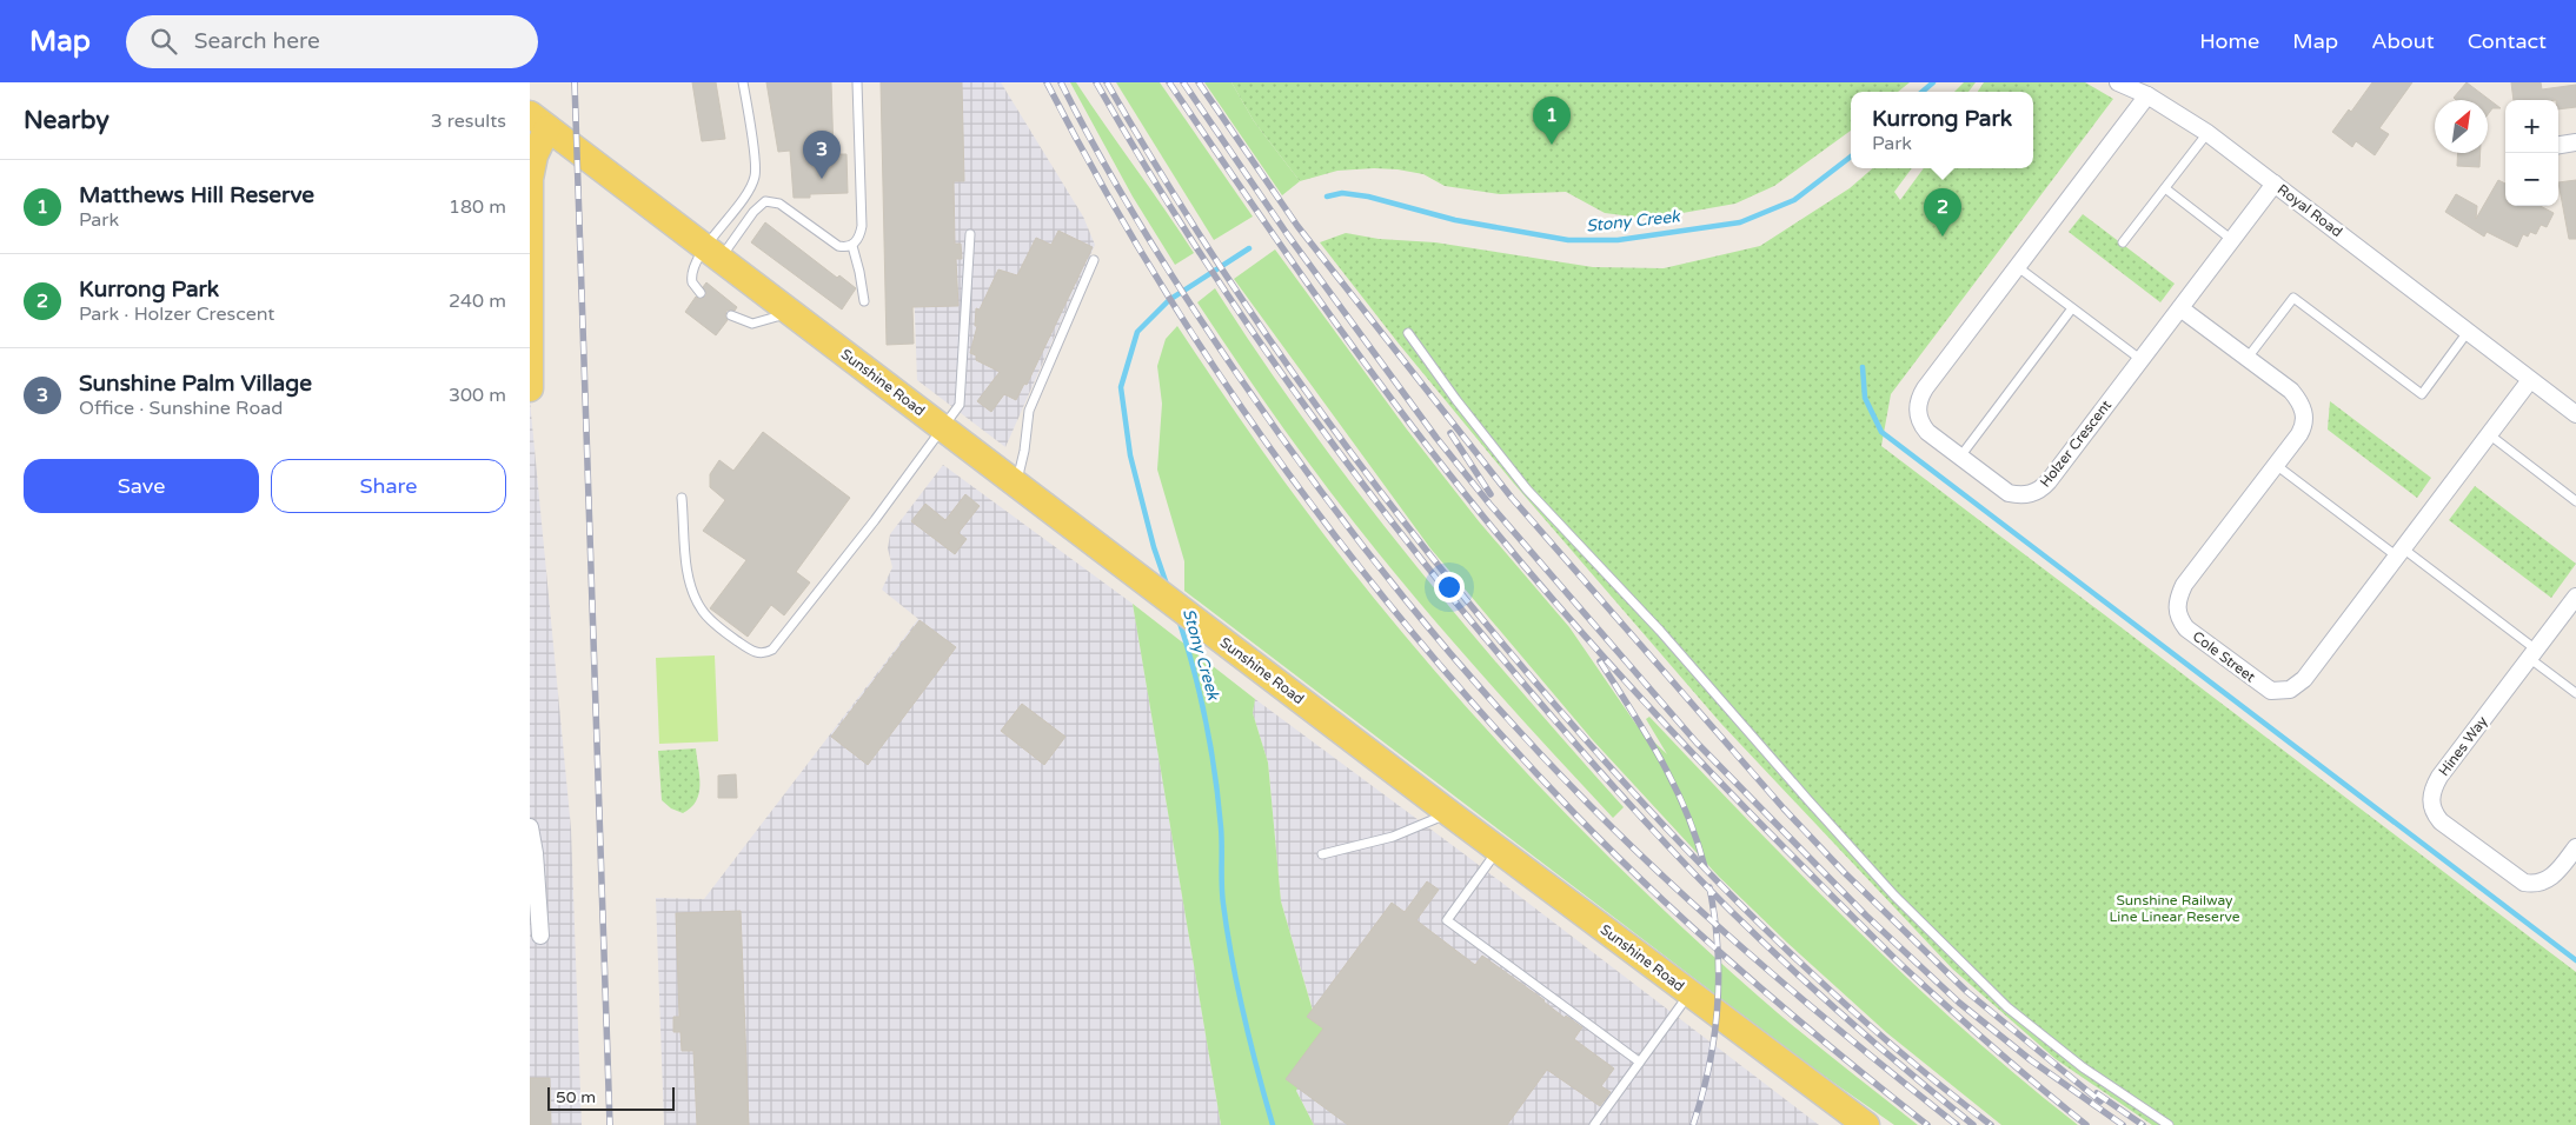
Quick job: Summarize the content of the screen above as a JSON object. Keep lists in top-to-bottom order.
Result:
{
  "streets": {
    "main road": ["Sunshine Road"],
    "street": [
      "Royal Road",
      "Holzer Crescent",
      "Cole Street",
      "Hines Way"
    ]
  },
  "crossings": [
    ["Royal Road", "Holzer Crescent"],
    ["Royal Road", "Cole Street"],
    ["Holzer Crescent", "Cole Street"]
  ],
  "water": ["Stony Creek"],
  "parks": ["Sunshine Railway Line Linear Reserve"],
  "scale_bar": "50 m",
  "north": "top right",
  "page": {
    "header": "Map",
    "search": "Search here",
    "nav": [
      "Home",
      "Map",
      "About",
      "Contact"
    ],
    "heading": ["Nearby", "3 results"],
    "popup": ["Kurrong Park", "Park"],
    "pins": ["1", "3", "2"],
    "map_buttons": ["+", "−"],
    "list": [
      {
        "mark": "1",
        "name": "Matthews Hill Reserve",
        "note": "Park",
        "value": "180 m"
      },
      {
        "mark": "2",
        "name": "Kurrong Park",
        "note": "Park · Holzer Crescent",
        "value": "240 m"
      },
      {
        "mark": "3",
        "name": "Sunshine Palm Village",
        "note": "Office · Sunshine Road",
        "value": "300 m"
      }
    ],
    "buttons": ["Save", "Share"],
    "scale": "50 m"
  }
}
